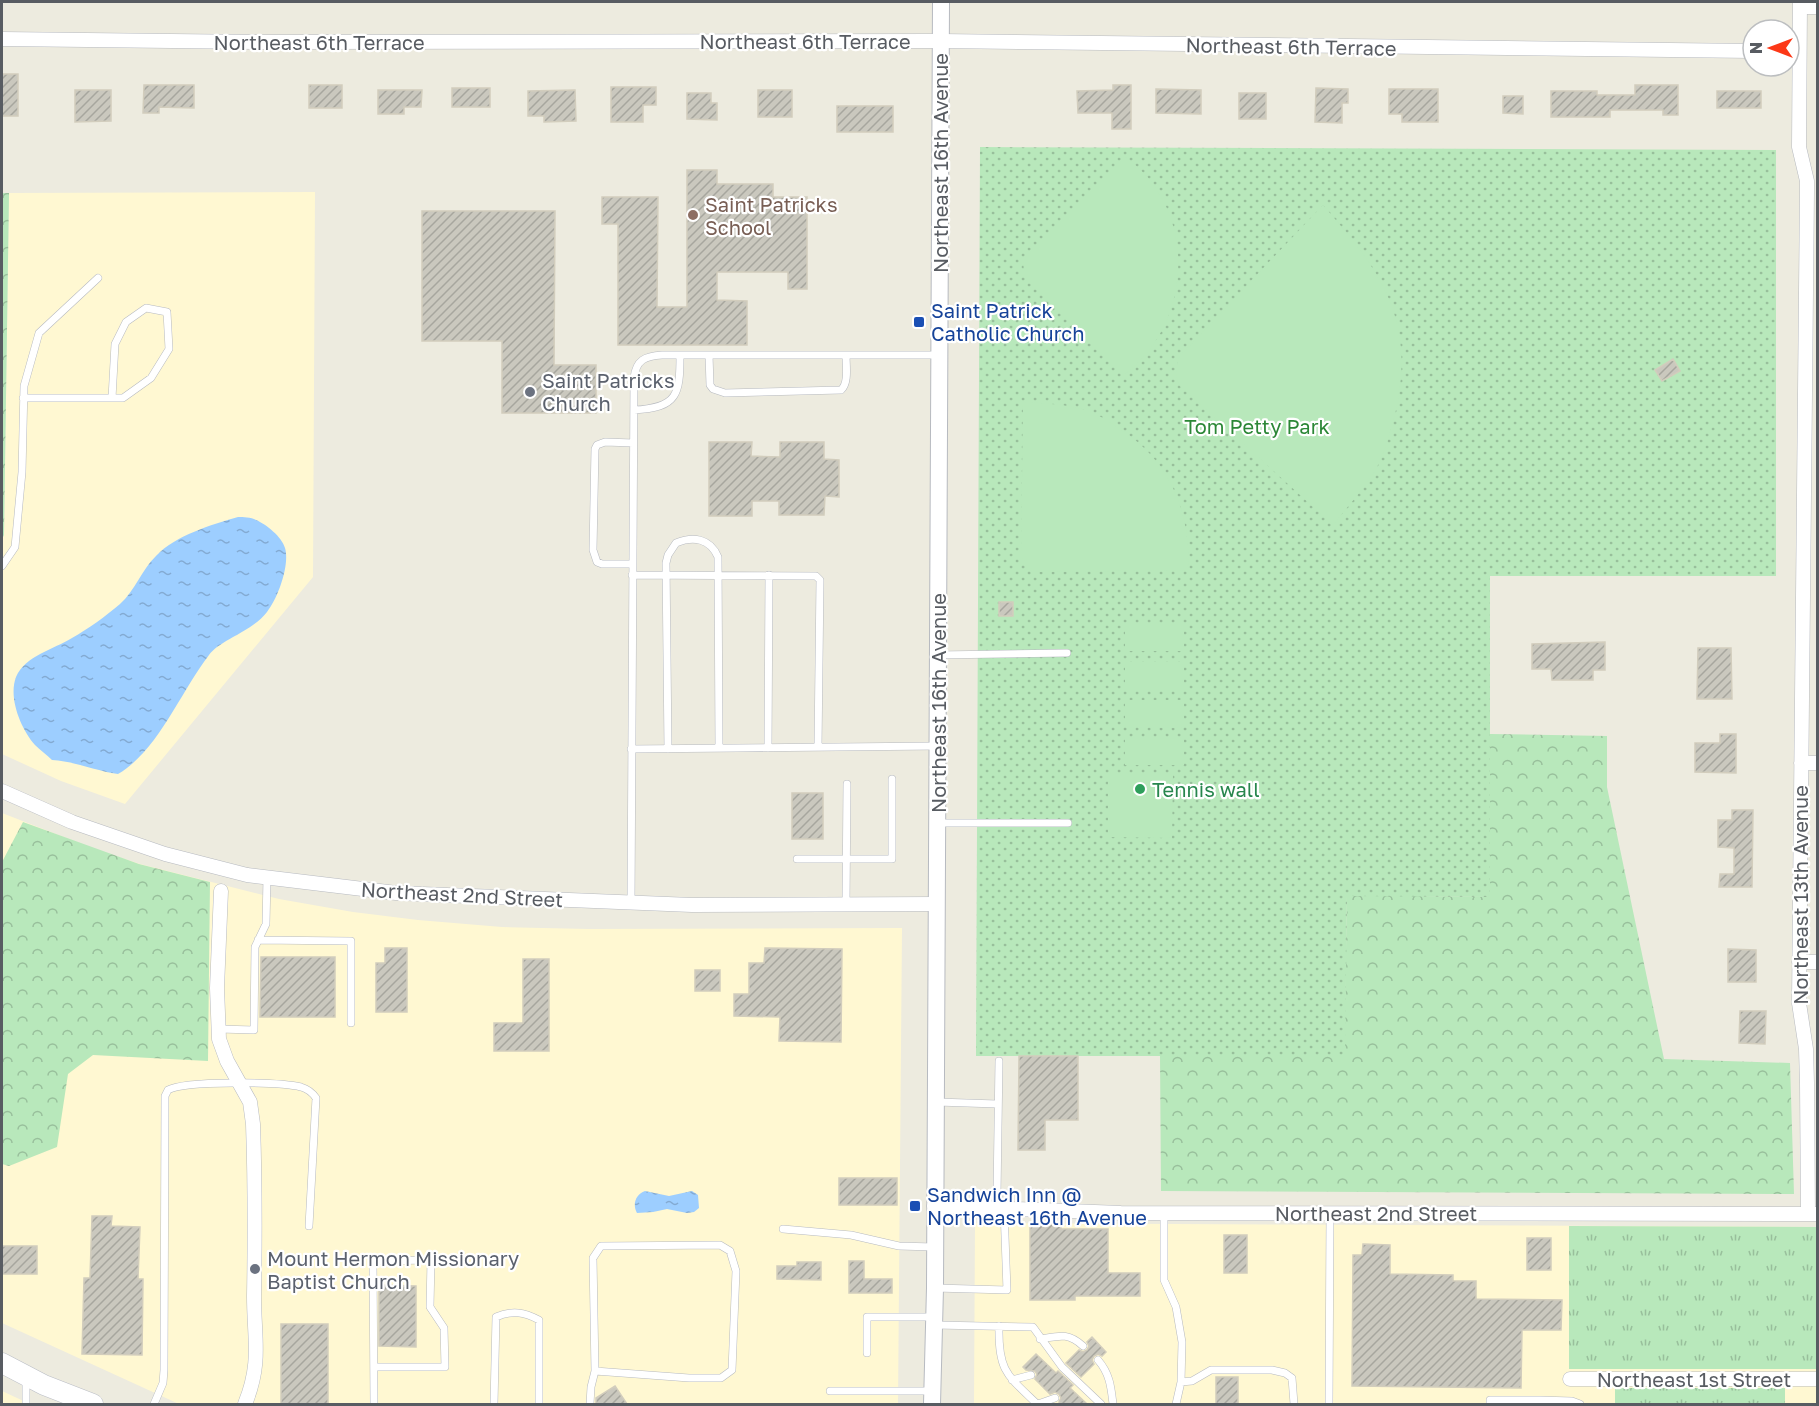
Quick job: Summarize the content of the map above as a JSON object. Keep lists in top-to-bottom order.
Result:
{
  "streets": {
    "street": [
      "Northeast 6th Terrace",
      "Northeast 16th Avenue",
      "Northeast 2nd Street",
      "Northeast 13th Avenue",
      "Northeast 1st Street"
    ]
  },
  "crossings": [
    ["Northeast 6th Terrace", "Northeast 16th Avenue"],
    ["Northeast 16th Avenue", "Northeast 2nd Street"],
    ["Northeast 2nd Street", "Northeast 13th Avenue"]
  ],
  "parks": ["Tom Petty Park"],
  "places": {
    "other": [
      "Saint Patricks School",
      "Saint Patricks Church",
      "Tennis wall",
      "Mount Hermon Missionary Baptist Church"
    ],
    "transit": ["Saint Patrick Catholic Church", "Sandwich Inn @ Northeast 16th Avenue"]
  },
  "north": "left"
}
